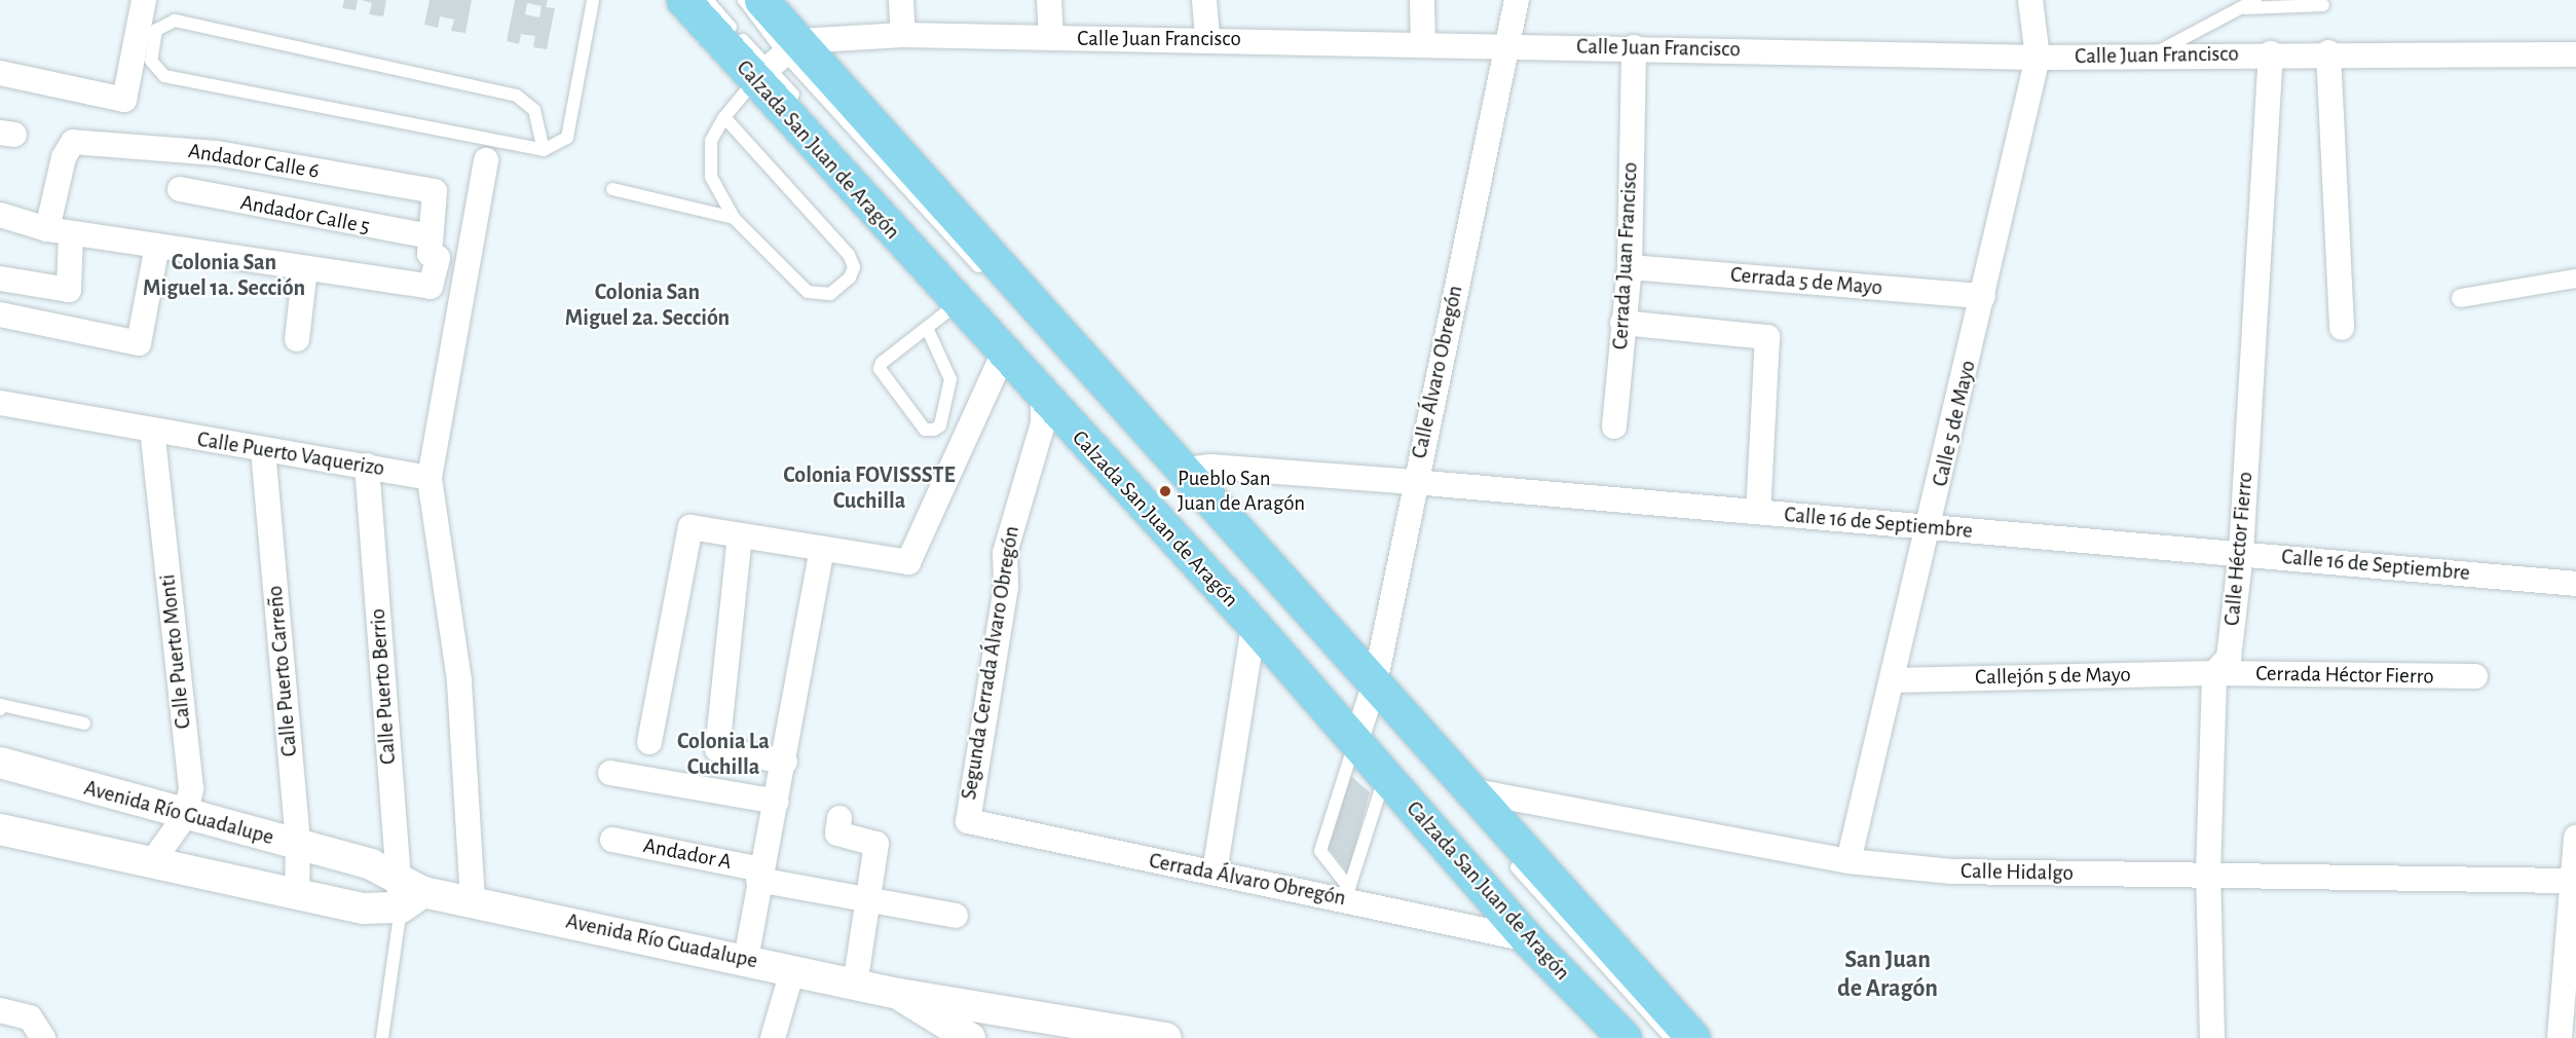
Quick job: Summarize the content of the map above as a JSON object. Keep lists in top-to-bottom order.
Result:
{
  "streets": {
    "main road": ["Calzada San Juan de Aragón"],
    "street": [
      "Calle Juan Francisco",
      "Andador Calle 6",
      "Andador Calle 5",
      "Cerrada Juan Francisco",
      "Cerrada 5 de Mayo",
      "Calle Álvaro Obregón",
      "Calle 5 de Mayo",
      "Calle Puerto Vaquerizo",
      "Calle 16 de Septiembre",
      "Calle Héctor Fierro",
      "Calle Puerto Monti",
      "Segunda Cerrada Álvaro Obregón",
      "Calle Puerto Carreño",
      "Cerrada Héctor Fierro",
      "Callejón 5 de Mayo",
      "Calle Puerto Berrio",
      "Avenida Río Guadalupe",
      "Andador A",
      "Calle Hidalgo",
      "Cerrada Álvaro Obregón"
    ]
  },
  "crossings": [
    ["Calle Juan Francisco", "Calzada San Juan de Aragón"],
    ["Calle Juan Francisco", "Cerrada Juan Francisco"],
    ["Calle Juan Francisco", "Calle Álvaro Obregón"],
    ["Calle Juan Francisco", "Calle 5 de Mayo"],
    ["Calle Juan Francisco", "Calle Héctor Fierro"],
    ["Calzada San Juan de Aragón", "Calle Álvaro Obregón"],
    ["Calzada San Juan de Aragón", "Calle 16 de Septiembre"],
    ["Calzada San Juan de Aragón", "Segunda Cerrada Álvaro Obregón"],
    ["Calzada San Juan de Aragón", "Calle Hidalgo"],
    ["Calzada San Juan de Aragón", "Cerrada Álvaro Obregón"],
    ["Andador Calle 6", "Andador Calle 5"],
    ["Cerrada Juan Francisco", "Cerrada 5 de Mayo"],
    ["Cerrada 5 de Mayo", "Calle 5 de Mayo"],
    ["Calle Álvaro Obregón", "Calle 16 de Septiembre"],
    ["Calle 5 de Mayo", "Calle 16 de Septiembre"],
    ["Calle 5 de Mayo", "Callejón 5 de Mayo"],
    ["Calle 5 de Mayo", "Calle Hidalgo"],
    ["Calle Puerto Vaquerizo", "Calle Puerto Monti"],
    ["Calle Puerto Vaquerizo", "Calle Puerto Carreño"],
    ["Calle Puerto Vaquerizo", "Calle Puerto Berrio"],
    ["Calle 16 de Septiembre", "Calle Héctor Fierro"],
    ["Calle Héctor Fierro", "Cerrada Héctor Fierro"],
    ["Calle Héctor Fierro", "Callejón 5 de Mayo"],
    ["Calle Héctor Fierro", "Calle Hidalgo"],
    ["Calle Puerto Monti", "Avenida Río Guadalupe"],
    ["Segunda Cerrada Álvaro Obregón", "Cerrada Álvaro Obregón"],
    ["Calle Puerto Carreño", "Avenida Río Guadalupe"],
    ["Cerrada Héctor Fierro", "Callejón 5 de Mayo"],
    ["Calle Puerto Berrio", "Avenida Río Guadalupe"]
  ],
  "districts": [
    "Colonia San Miguel 1a. Sección",
    "Colonia San Miguel 2a. Sección",
    "Colonia FOVISSSTE Cuchilla",
    "Colonia La Cuchilla",
    "San Juan de Aragón"
  ],
  "places": ["Pueblo San Juan de Aragón"]
}
